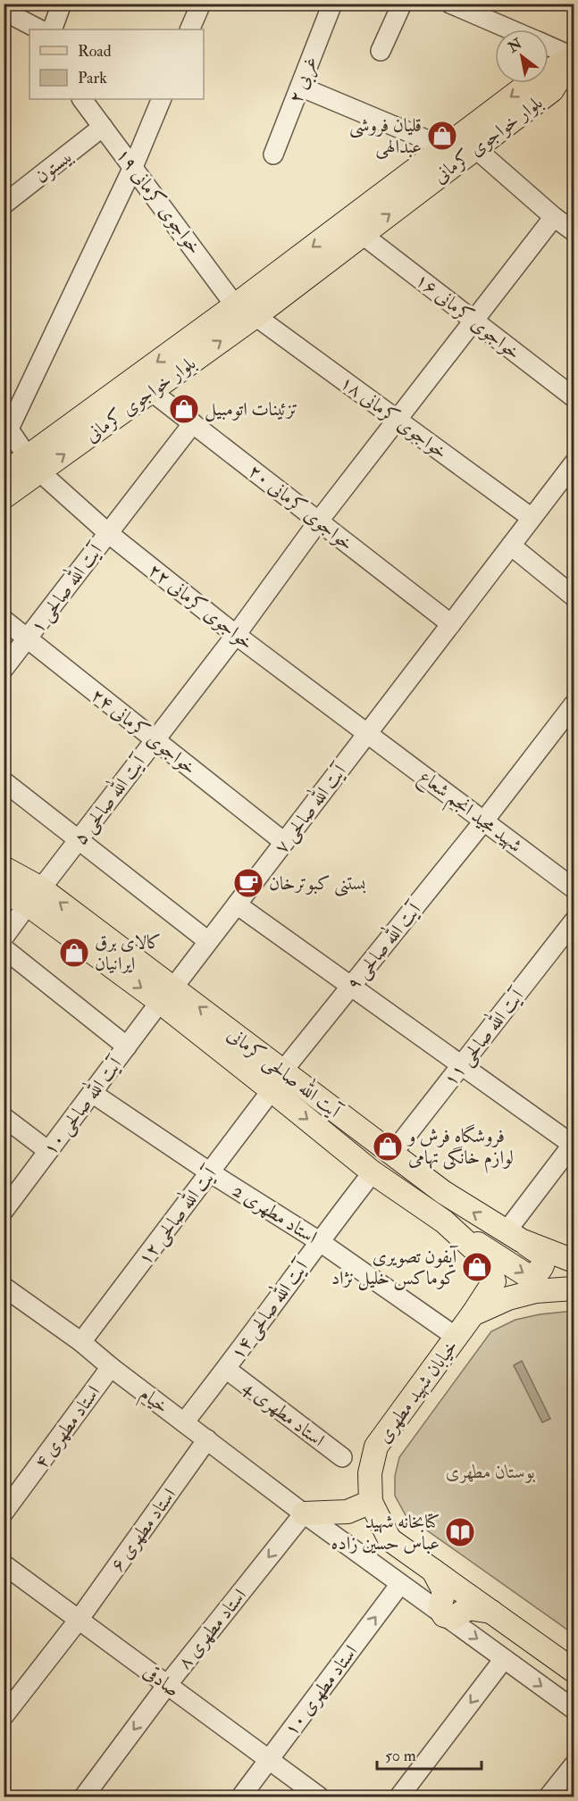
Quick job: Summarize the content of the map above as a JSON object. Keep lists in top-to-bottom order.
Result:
{
  "streets": {
    "main road": ["بلوار خواجوی کرمانی", "آیت الله صالحی کرمانی", "خیابان شهید مطهری"],
    "street": [
      "غربی ۲",
      "بیستون",
      "خواجوی کرمانی ۱۹",
      "خواجوی کرمانی ۱۶",
      "خواجوی کرمانی ۱۸",
      "خواجوی کرمانی ۲۰",
      "آیت الله صالحی ۱",
      "خواجوی کرمانی ۲۲",
      "خواجوی کرمانی ۲۴",
      "آیت الله صالحی ۵",
      "آیت الله صالحی ۷",
      "شهید مجید انجم شعاع",
      "آیت الله صالحی ۹",
      "آیت الله صالحی ۱۱",
      "آیت الله صالحی ۱۰",
      "استاد مطهری 2",
      "آیت الله صالحی ۱۲",
      "آیت الله صالحی ۱۴",
      "خیام",
      "استاد مطهری 4",
      "استاد مطهری ۴",
      "استاد مطهری ۶",
      "استاد مطهری ۸",
      "صادقی",
      "استاد مطهری ۱۰"
    ]
  },
  "crossings": [
    ["بلوار خواجوی کرمانی", "خواجوی کرمانی ۱۹"],
    ["بلوار خواجوی کرمانی", "خواجوی کرمانی ۱۶"],
    ["بلوار خواجوی کرمانی", "خواجوی کرمانی ۱۸"],
    ["بلوار خواجوی کرمانی", "خواجوی کرمانی ۲۰"],
    ["بلوار خواجوی کرمانی", "خواجوی کرمانی ۲۲"],
    ["بیستون", "خواجوی کرمانی ۱۹"],
    ["خواجوی کرمانی ۱۶", "آیت الله صالحی ۵"],
    ["خواجوی کرمانی ۱۸", "آیت الله صالحی ۵"],
    ["خواجوی کرمانی ۱۸", "آیت الله صالحی ۷"],
    ["خواجوی کرمانی ۲۰", "آیت الله صالحی ۱"],
    ["خواجوی کرمانی ۲۰", "آیت الله صالحی ۵"],
    ["خواجوی کرمانی ۲۰", "آیت الله صالحی ۷"],
    ["آیت الله صالحی ۱", "خواجوی کرمانی ۲۲"],
    ["آیت الله صالحی ۱", "خواجوی کرمانی ۲۴"],
    ["خواجوی کرمانی ۲۲", "آیت الله صالحی ۵"],
    ["خواجوی کرمانی ۲۲", "آیت الله صالحی ۷"],
    ["خواجوی کرمانی ۲۲", "شهید مجید انجم شعاع"],
    ["خواجوی کرمانی ۲۴", "آیت الله صالحی ۵"],
    ["خواجوی کرمانی ۲۴", "آیت الله صالحی ۷"],
    ["آیت الله صالحی ۵", "آیت الله صالحی کرمانی"],
    ["آیت الله صالحی ۷", "شهید مجید انجم شعاع"],
    ["آیت الله صالحی ۷", "آیت الله صالحی کرمانی"],
    ["آیت الله صالحی ۷", "آیت الله صالحی ۱۰"],
    ["شهید مجید انجم شعاع", "آیت الله صالحی ۹"],
    ["آیت الله صالحی ۹", "آیت الله صالحی کرمانی"],
    ["آیت الله صالحی ۹", "آیت الله صالحی ۱۲"],
    ["آیت الله صالحی ۱۱", "آیت الله صالحی کرمانی"],
    ["آیت الله صالحی کرمانی", "آیت الله صالحی ۱۰"],
    ["آیت الله صالحی کرمانی", "آیت الله صالحی ۱۲"],
    ["آیت الله صالحی کرمانی", "آیت الله صالحی ۱۴"],
    ["آیت الله صالحی کرمانی", "خیابان شهید مطهری"],
    ["آیت الله صالحی ۱۰", "استاد مطهری 2"],
    ["استاد مطهری 2", "آیت الله صالحی ۱۲"],
    ["استاد مطهری 2", "آیت الله صالحی ۱۴"],
    ["استاد مطهری 2", "خیابان شهید مطهری"],
    ["آیت الله صالحی ۱۲", "خیام"],
    ["آیت الله صالحی ۱۴", "خیام"],
    ["آیت الله صالحی ۱۴", "استاد مطهری 4"],
    ["خیام", "استاد مطهری ۴"],
    ["خیام", "استاد مطهری ۶"],
    ["خیام", "استاد مطهری ۸"],
    ["خیام", "استاد مطهری ۱۰"],
    ["استاد مطهری ۶", "صادقی"],
    ["استاد مطهری ۸", "صادقی"],
    ["صادقی", "استاد مطهری ۱۰"]
  ],
  "one_way": ["استاد مطهری ۸"],
  "parks": ["بوستان مطهری"],
  "places": {
    "shop": [
      "قلیان فروشی عبدالهی",
      "تزئینات اتومبیل",
      "کالای برق ایرانیان",
      "فروشگاه فرش و لوازم خانگی تهامی",
      "آیفون تصویری کوماکس خلیل نژاد"
    ],
    "cafe": ["بستنی کبوترخان"],
    "library": ["کتابخانه شهید عباس حسین زاده"]
  },
  "legend": ["Road", "Park"],
  "scale_bar": "50 m",
  "north": "top left"
}
